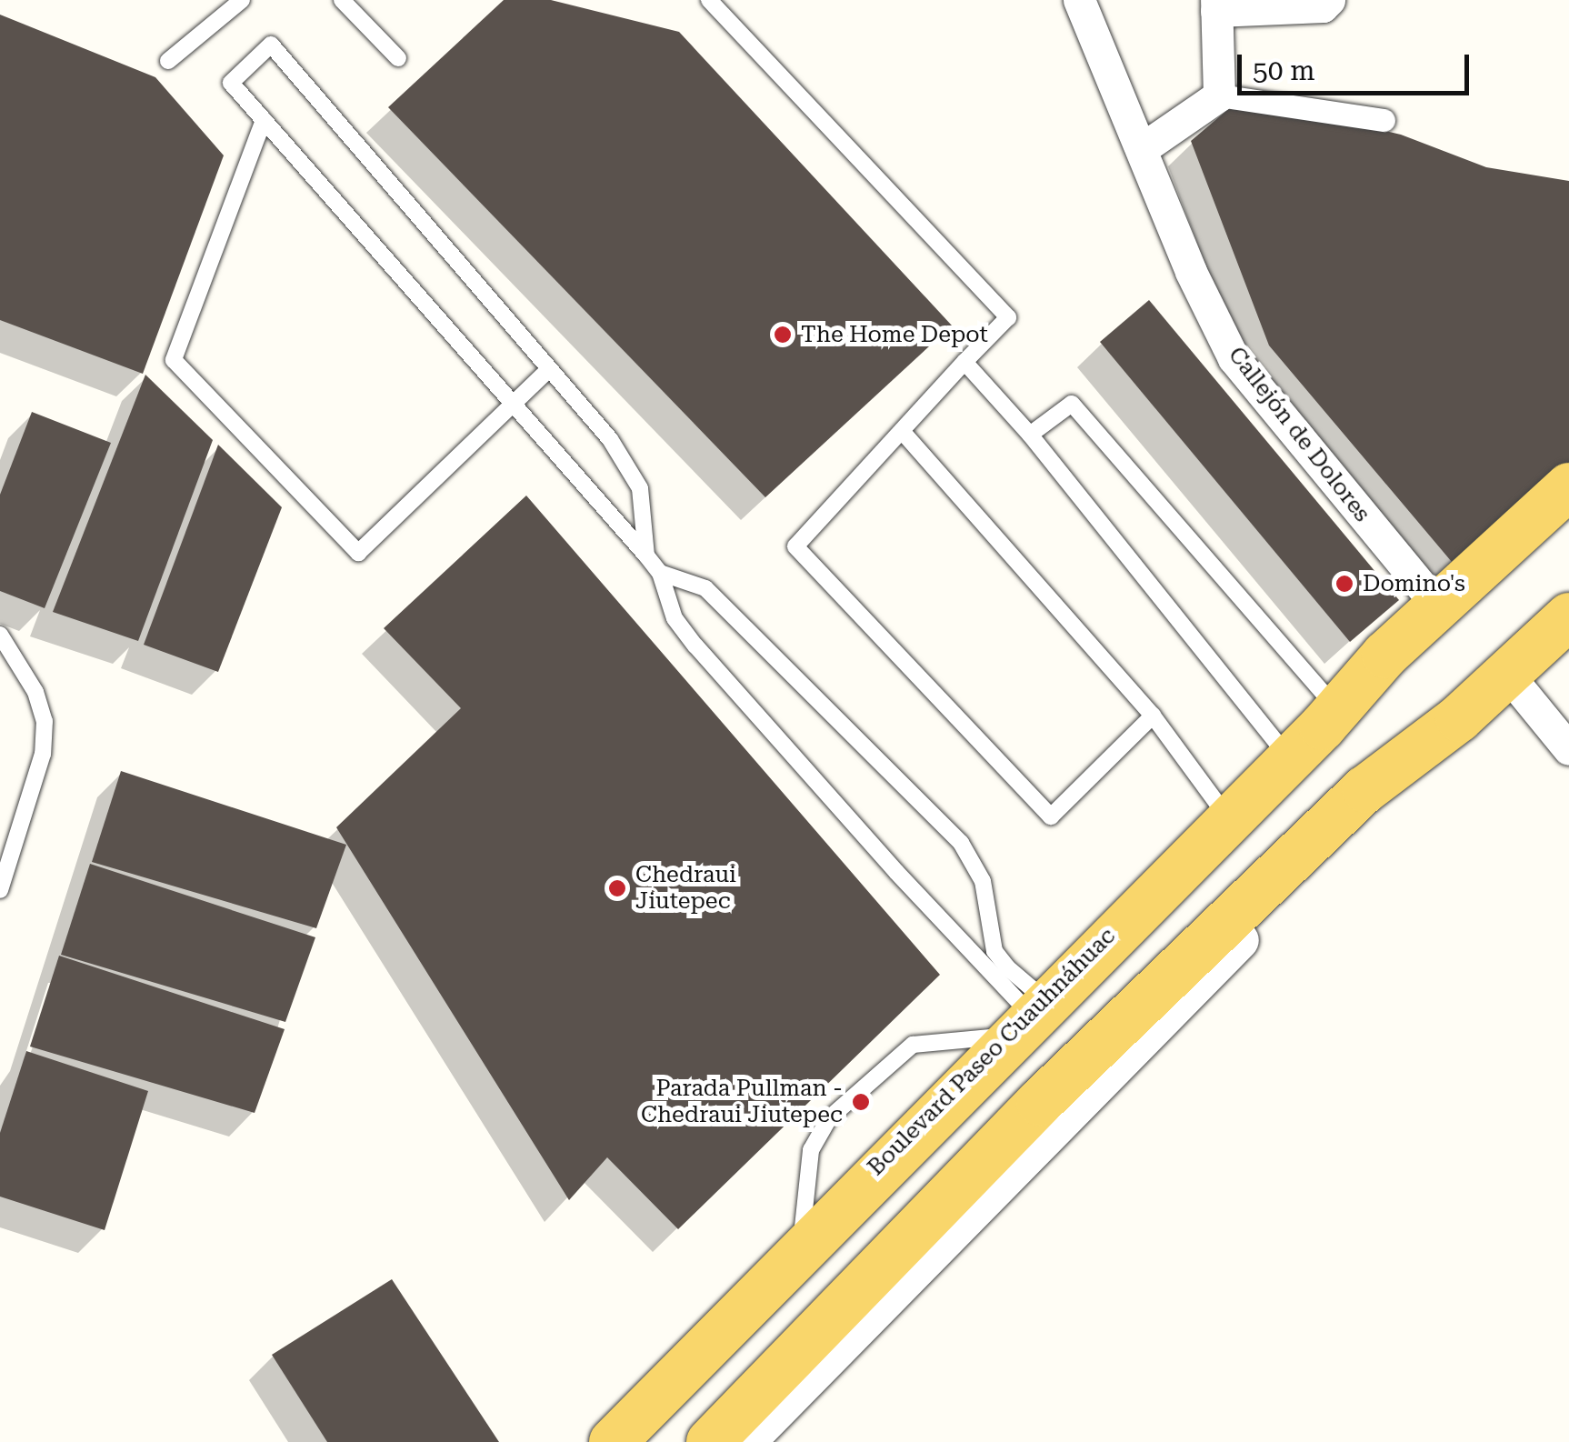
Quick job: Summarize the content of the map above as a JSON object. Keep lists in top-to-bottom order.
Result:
{
  "streets": {
    "main road": ["Boulevard Paseo Cuauhnáhuac"],
    "street": ["Callejón de Dolores"]
  },
  "crossings": [
    ["Callejón de Dolores", "Boulevard Paseo Cuauhnáhuac"]
  ],
  "places": [
    "The Home Depot",
    "Domino's",
    "Chedraui Jiutepec",
    "Parada Pullman - Chedraui Jiutepec"
  ],
  "scale_bar": "50 m"
}
